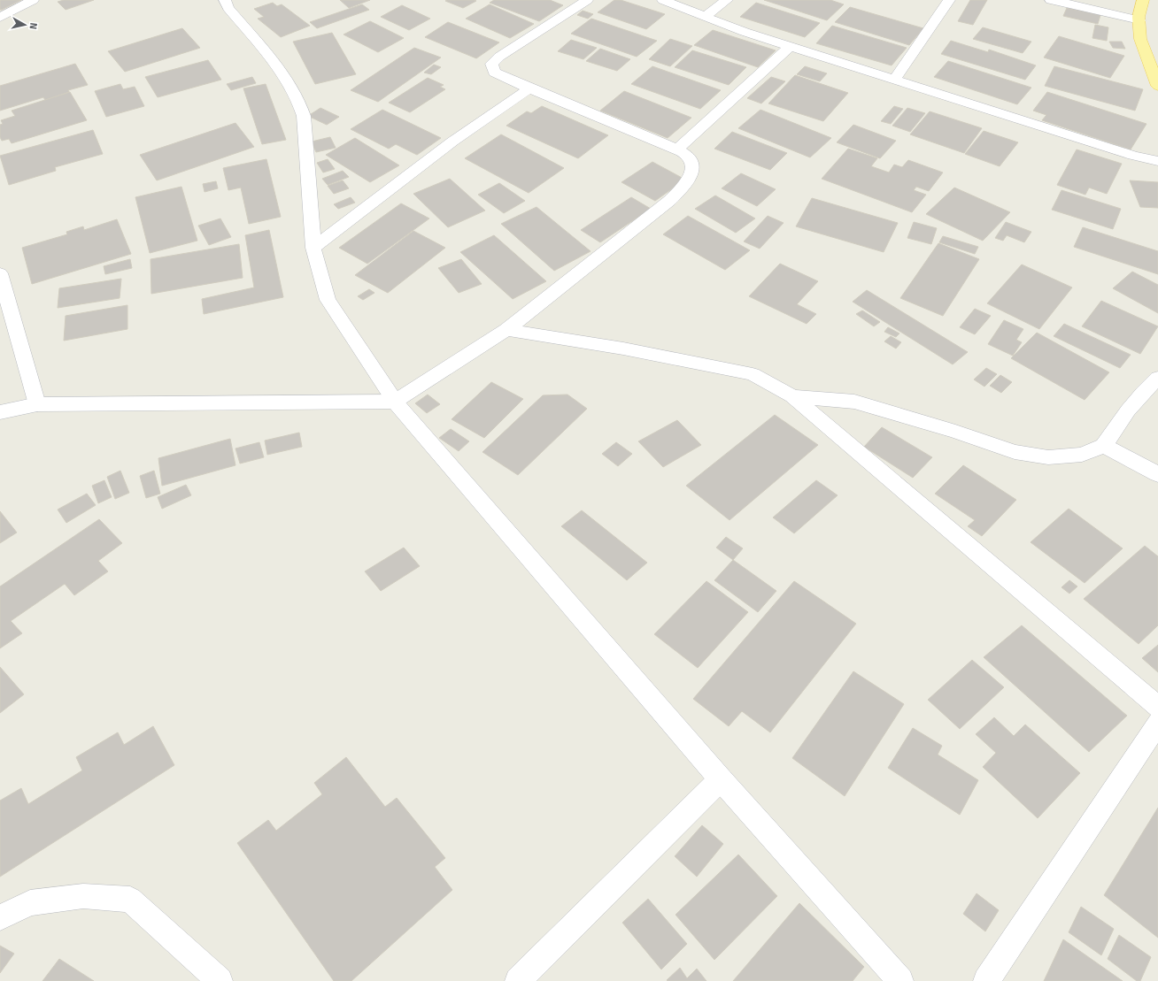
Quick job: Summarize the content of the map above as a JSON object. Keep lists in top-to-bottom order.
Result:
{
  "north": "right"
}
